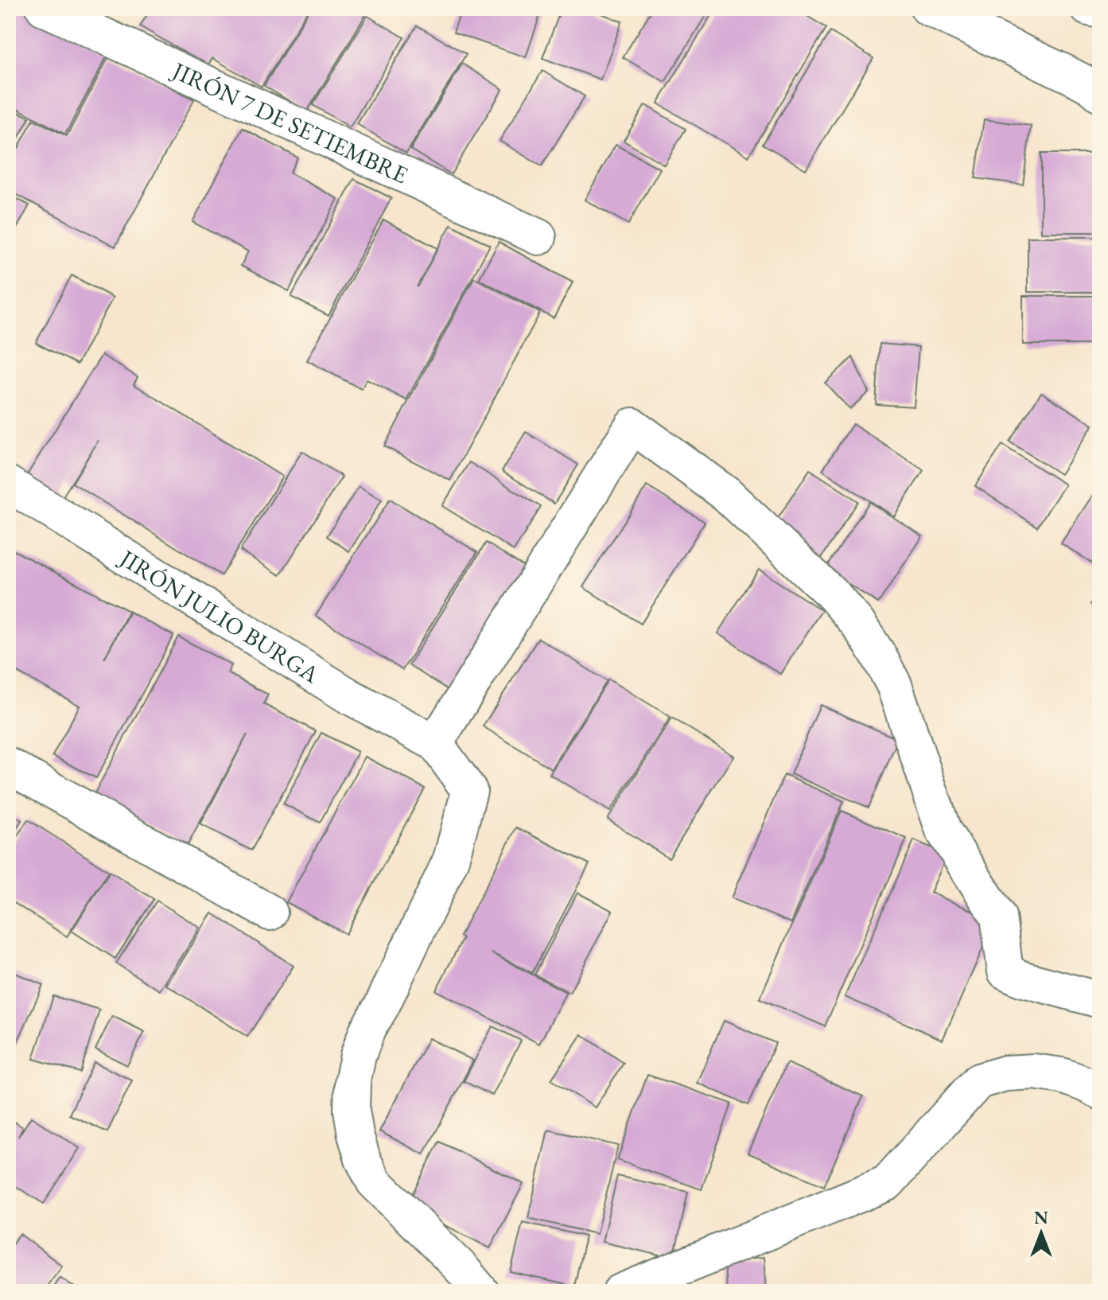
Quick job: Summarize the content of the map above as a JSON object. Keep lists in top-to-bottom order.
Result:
{
  "streets": {
    "street": ["JIRÓN 7 DE SETIEMBRE", "JIRÓN JULIO BURGA"]
  },
  "north": "top"
}
